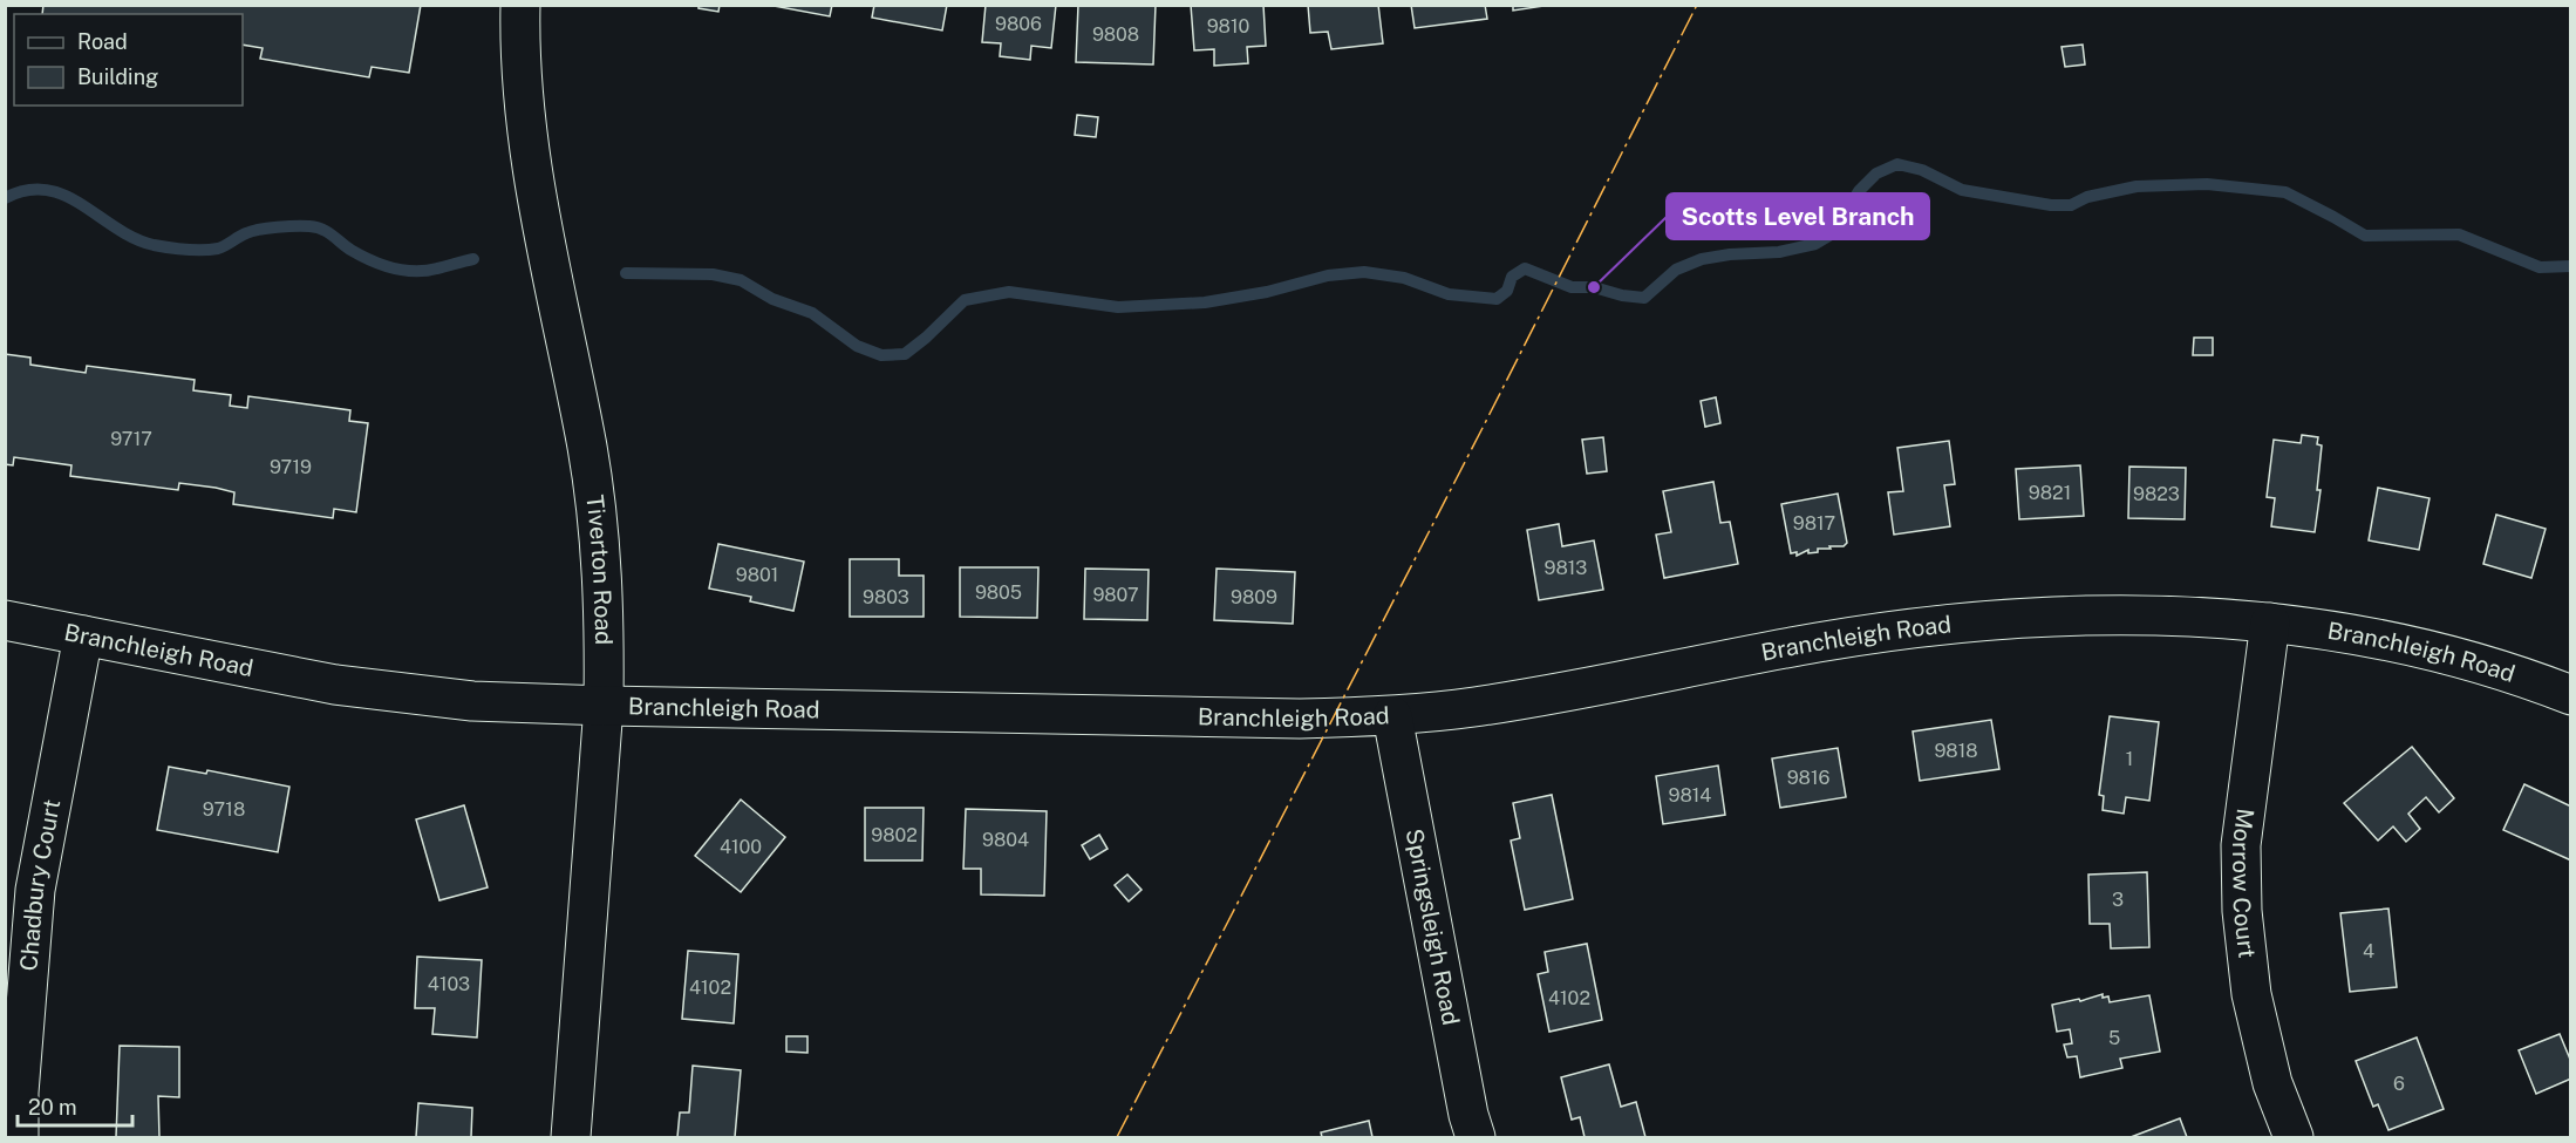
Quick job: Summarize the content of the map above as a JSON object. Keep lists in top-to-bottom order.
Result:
{
  "streets": {
    "street": [
      "Tiverton Road",
      "Branchleigh Road",
      "Morrow Court",
      "Chadbury Court",
      "Springsleigh Road"
    ]
  },
  "crossings": [
    ["Tiverton Road", "Branchleigh Road"],
    ["Branchleigh Road", "Morrow Court"],
    ["Branchleigh Road", "Chadbury Court"],
    ["Branchleigh Road", "Springsleigh Road"]
  ],
  "places": ["Scotts Level Branch"],
  "house_numbers": [
    "9806",
    "9810",
    "9808",
    "9717",
    "9719",
    "9821",
    "9823",
    "9817",
    "9813",
    "9801",
    "9805",
    "9807",
    "9803",
    "9809",
    "9818",
    "1",
    "9816",
    "9814",
    "9718",
    "9802",
    "9804",
    "4100",
    "3",
    "4",
    "4103",
    "4102",
    "4102",
    "5",
    "6"
  ],
  "legend": ["Road", "Building"],
  "scale_bar": "20 m"
}
